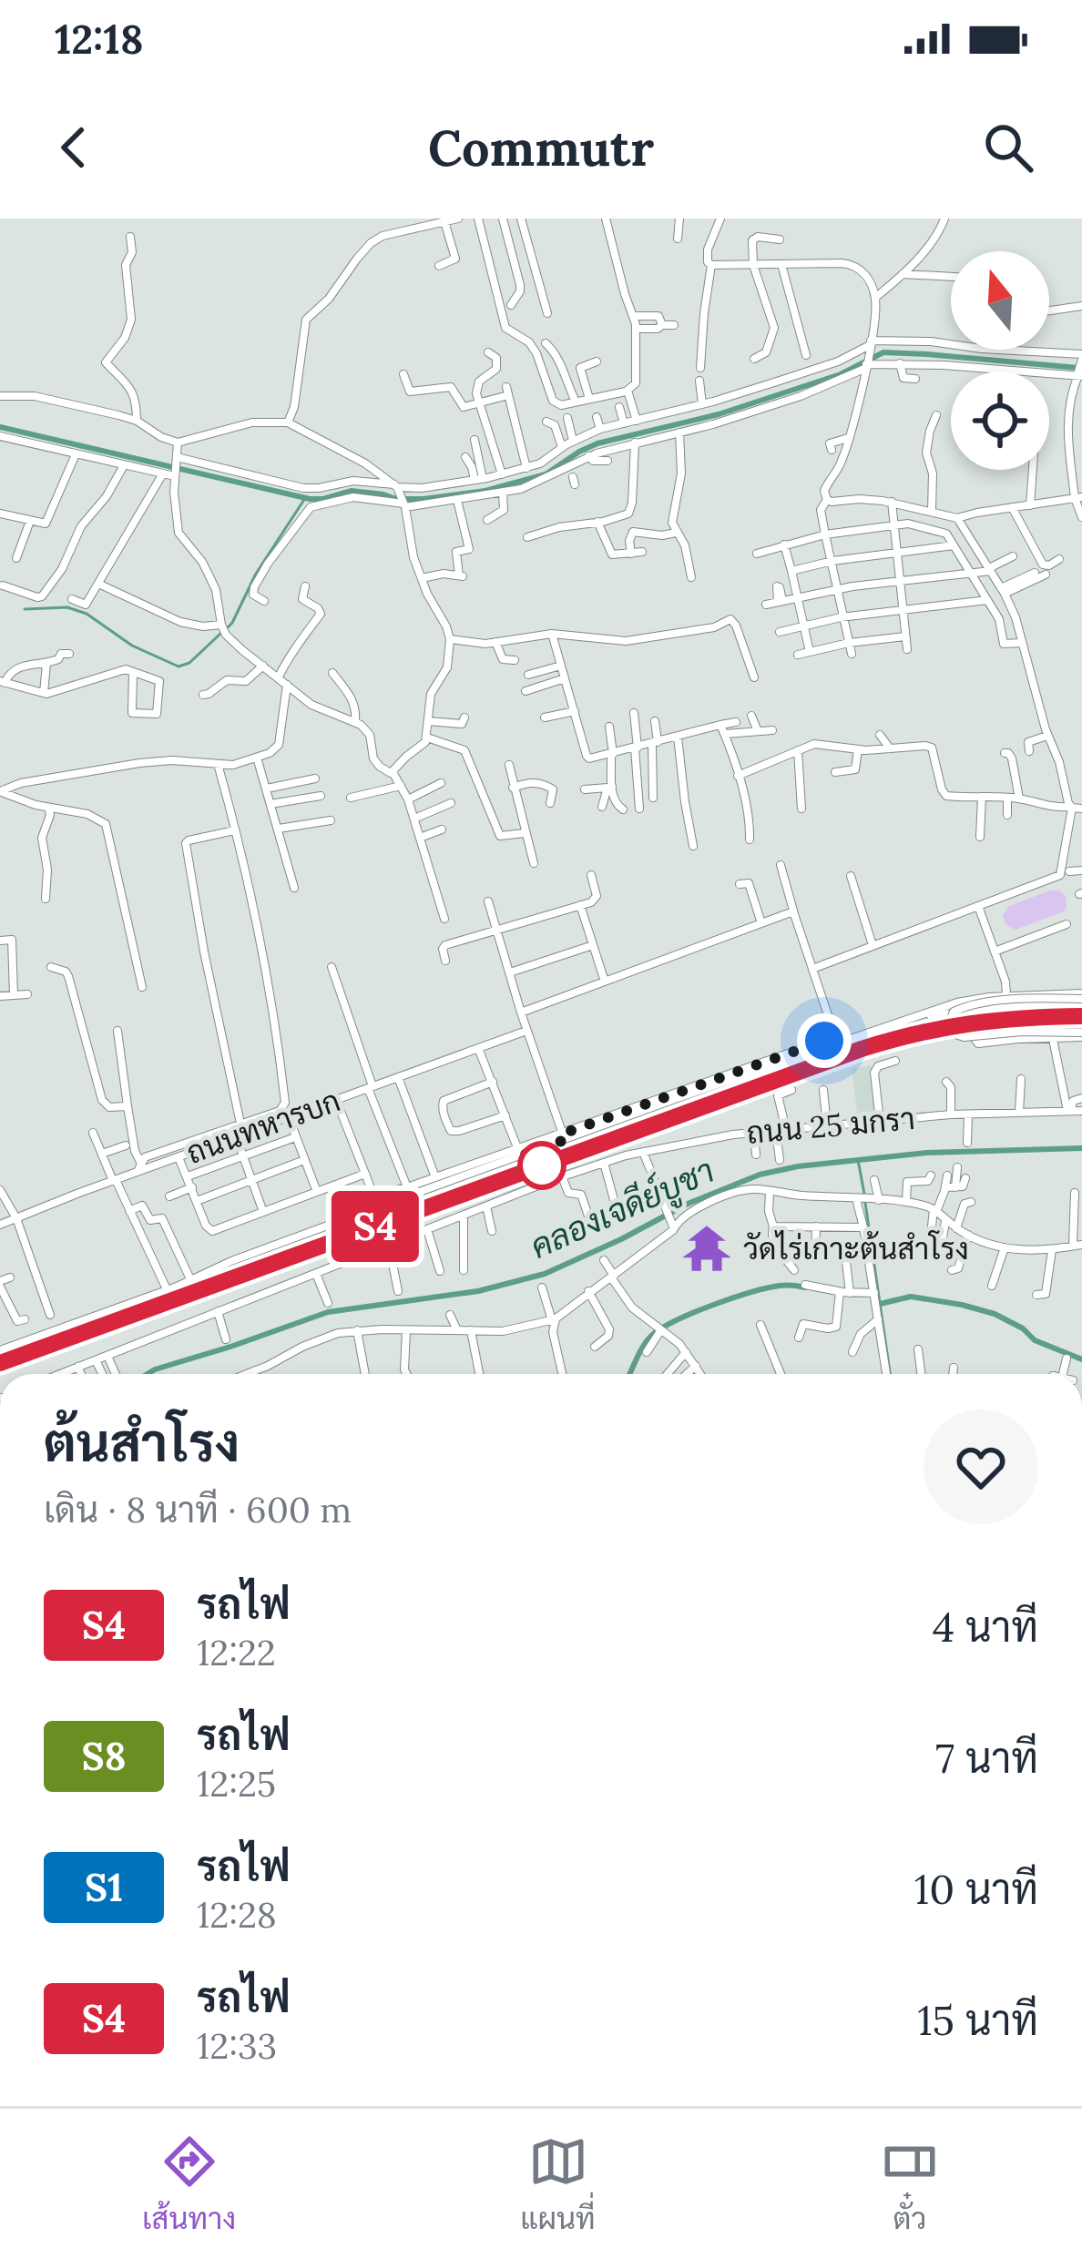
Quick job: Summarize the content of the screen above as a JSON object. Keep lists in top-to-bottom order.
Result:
{
  "streets": {
    "street": ["ถนน 25 มกรา", "ถนนทหารบก"]
  },
  "water": ["คลองเจดีย์บูชา"],
  "places": {
    "temple": ["วัดไร่เกาะต้นสำโรง"]
  },
  "north": "top",
  "page": {
    "status": "12:18",
    "header": "Commutr",
    "on_map": "S4",
    "heading": ["ต้นสำโรง", "เดิน · 8 นาที · 600 m"],
    "list": [
      {
        "mark": "S4",
        "name": "รถไฟ",
        "note": "12:22",
        "value": "4 นาที"
      },
      {
        "mark": "S8",
        "name": "รถไฟ",
        "note": "12:25",
        "value": "7 นาที"
      },
      {
        "mark": "S1",
        "name": "รถไฟ",
        "note": "12:28",
        "value": "10 นาที"
      },
      {
        "mark": "S4",
        "name": "รถไฟ",
        "note": "12:33",
        "value": "15 นาที"
      }
    ],
    "tabs": ["เส้นทาง", "แผนที่", "ตั๋ว"]
  }
}
